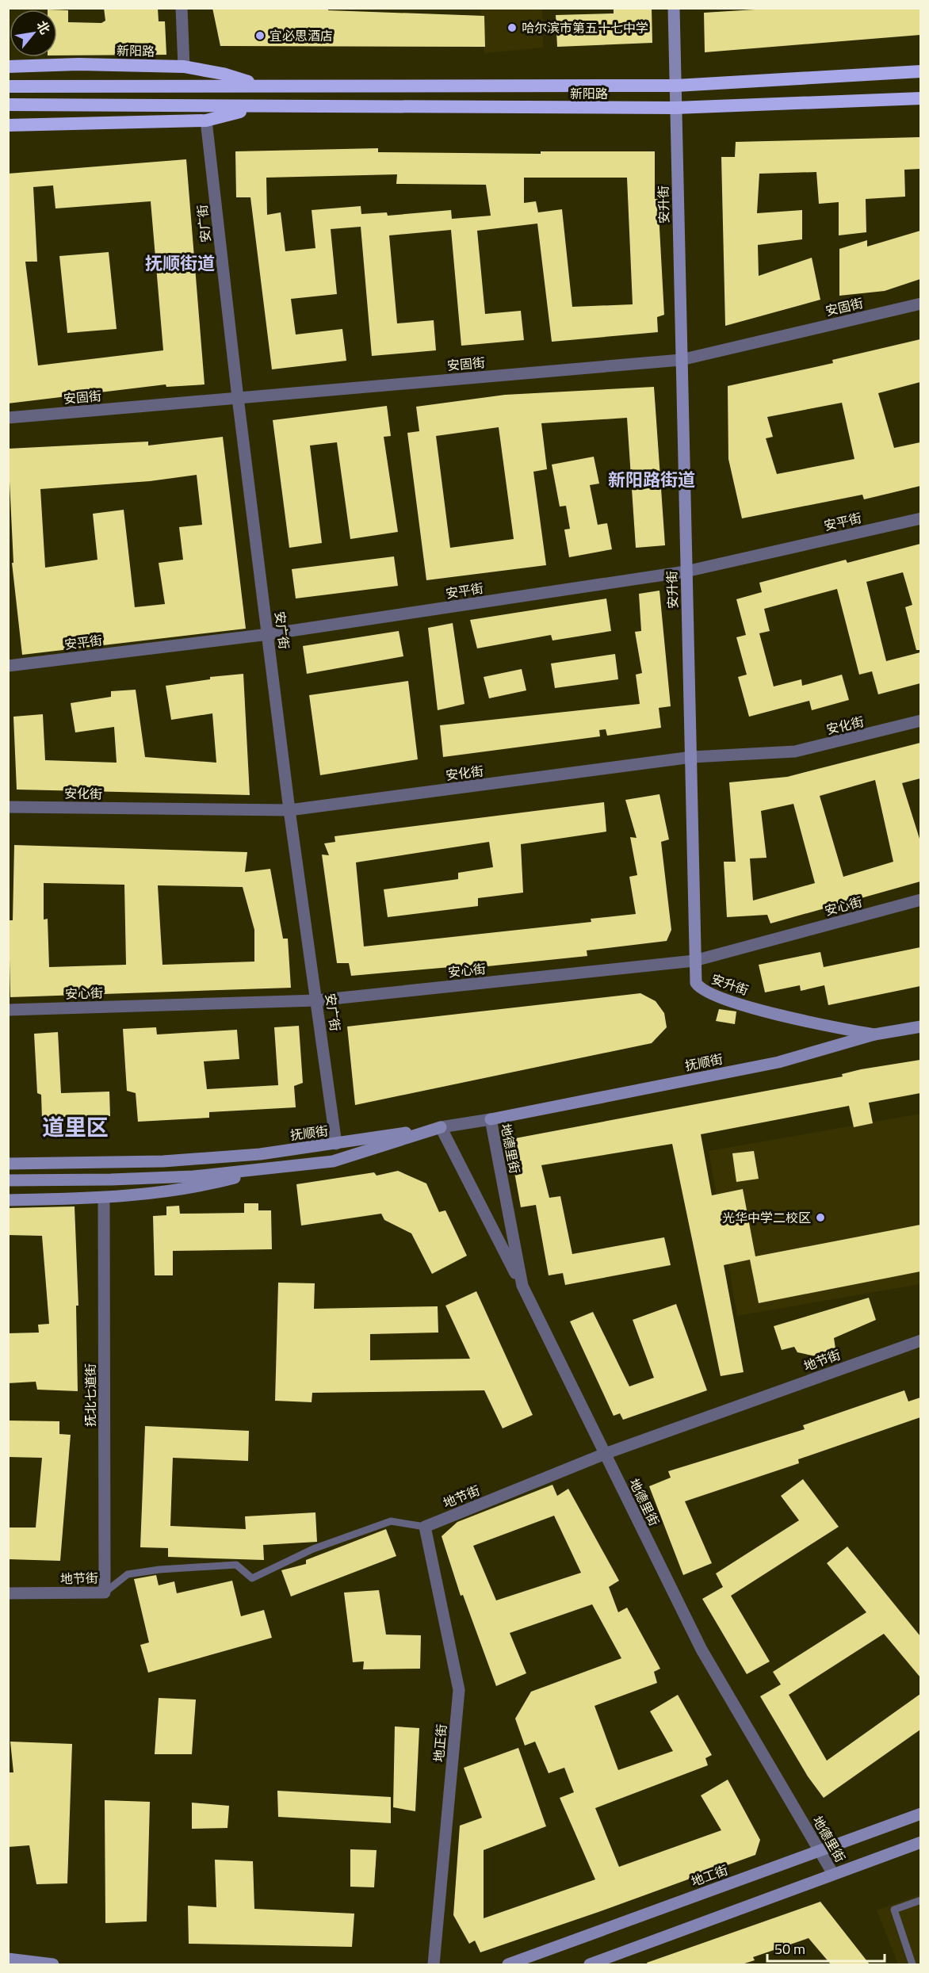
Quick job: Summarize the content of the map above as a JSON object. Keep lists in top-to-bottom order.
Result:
{
  "streets": {
    "highway": ["新阳路"],
    "main road": ["安升街", "抚顺街", "地工街"],
    "street": [
      "安广街",
      "安固街",
      "安平街",
      "安化街",
      "安心街",
      "地德里街",
      "地节街",
      "抚北七道街",
      "地正街"
    ]
  },
  "crossings": [
    ["新阳路", "安升街"],
    ["新阳路", "安广街"],
    ["安升街", "安固街"],
    ["安升街", "安平街"],
    ["安升街", "安化街"],
    ["安升街", "安心街"],
    ["安升街", "抚顺街"],
    ["安广街", "安固街"],
    ["安广街", "安平街"],
    ["安广街", "安化街"],
    ["安广街", "安心街"],
    ["安广街", "抚顺街"],
    ["抚顺街", "地德里街"],
    ["地德里街", "地节街"],
    ["地德里街", "地工街"],
    ["地节街", "抚北七道街"],
    ["地节街", "地正街"]
  ],
  "districts": ["抚顺街道", "新阳路街道", "道里区"],
  "places": ["哈尔滨市第五十七中学", "宜必思酒店", "光华中学二校区"],
  "scale_bar": "50 m",
  "north": "top right"
}
